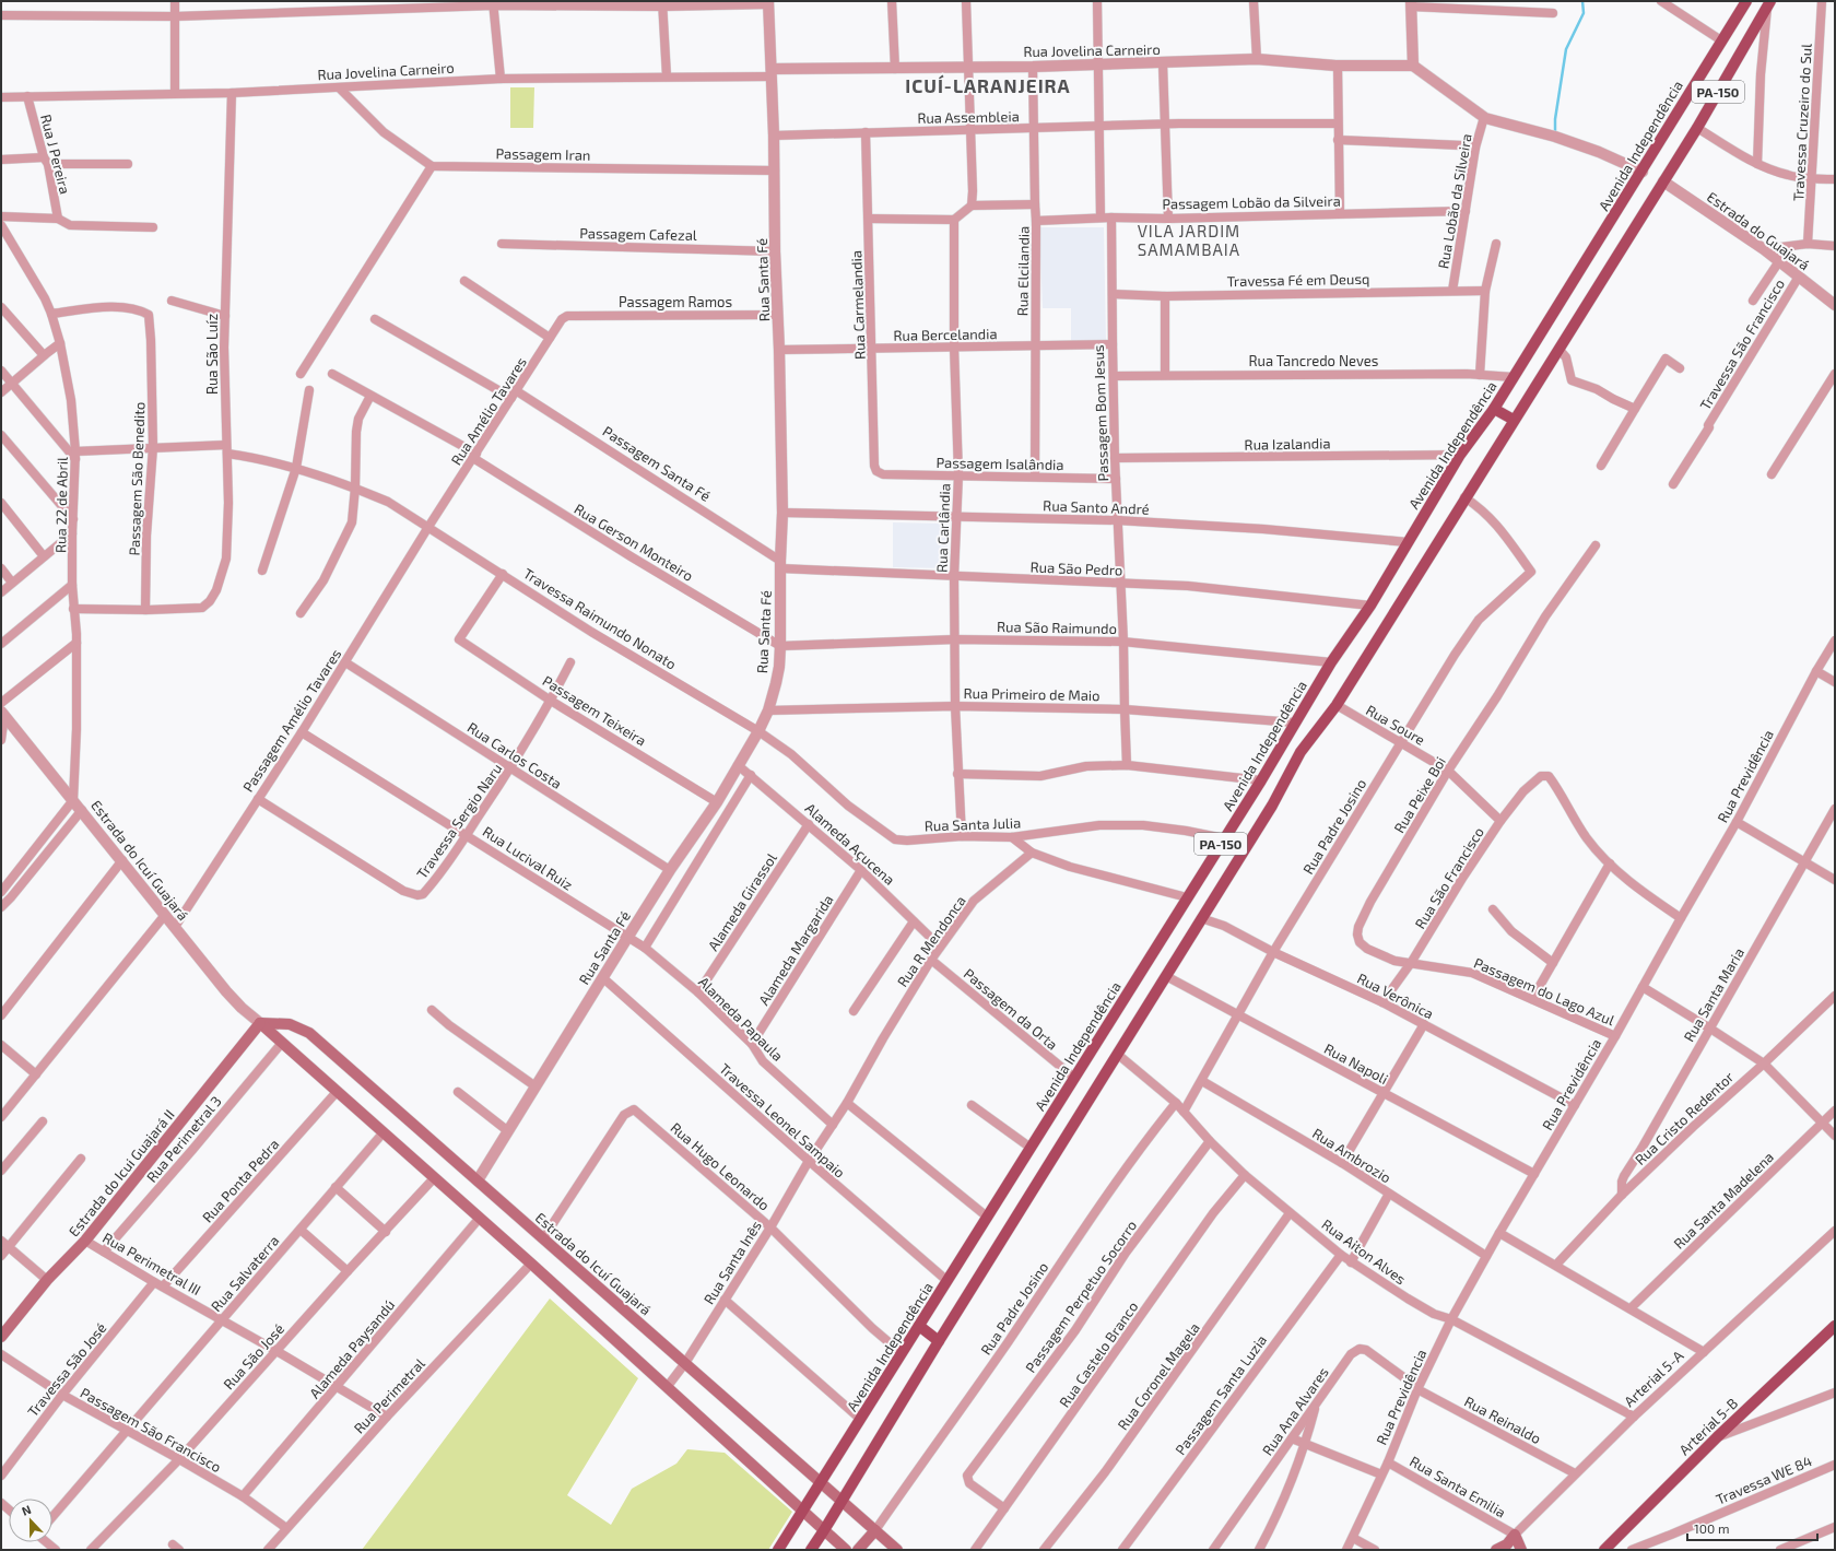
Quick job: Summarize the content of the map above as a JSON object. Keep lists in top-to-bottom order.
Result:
{
  "streets": {
    "main road": [
      "PA-150",
      "Avenida Independência",
      "Estrada do Icuí Guajará",
      "Estrada do Icui Guajará II",
      "Arterial 5-A",
      "Arterial 5-B"
    ],
    "street": [
      "Rua Jovelina Carneiro",
      "Rua Assembleia",
      "Travessa Cruzeiro do Sul",
      "Rua J Pereira",
      "Passagem Iran",
      "Rua Lobão da Silveira",
      "Passagem Lobão da Silveira",
      "Estrada do Guajará",
      "Passagem Cafezal",
      "Rua Elcilandia",
      "Rua Santa Fé",
      "Travessa Fé em Deusq",
      "Passagem Ramos",
      "Rua Carmelandia",
      "Rua Bercelandia",
      "Travessa São Francisco",
      "Rua São Luíz",
      "Rua Tancredo Neves",
      "Rua Amélio Tavares",
      "Passagem Bom Jesus",
      "Rua Izalandia",
      "Passagem Santa Fé",
      "Passagem Isalândia",
      "Passagem São Benedito",
      "Rua 22 de Abril",
      "Rua Santo André",
      "Rua Carlândia",
      "Rua Gerson Monteiro",
      "Rua São Pedro",
      "Travessa Raimundo Nonato",
      "Rua São Raimundo",
      "Rua Primeiro de Maio",
      "Passagem Teixeira",
      "Passagem Amélio Tavares",
      "Rua Soure",
      "Rua Carlos Costa",
      "Rua Previdência",
      "Rua Peixe Boi",
      "Travessa Sergio Naru",
      "Rua Santa Julia",
      "Rua Padre Josino",
      "Alameda Açucena",
      "Rua Lucival Ruiz",
      "Rua São Francisco",
      "Alameda Girassol",
      "Rua R Mendonca",
      "Alameda Margarida",
      "Passagem do Lago Azul",
      "Rua Santa Maria",
      "Rua Verônica",
      "Passagem da Orta",
      "Alameda Papaula",
      "Rua Napoli",
      "Rua Cristo Redentor",
      "Travessa Leonel Sampaio",
      "Rua Perimetral 3",
      "Rua Ambrozio",
      "Rua Hugo Leonardo",
      "Rua Ponta Pedra",
      "Rua Santa Madelena",
      "Rua Aiton Alves",
      "Rua Santa Inês",
      "Rua Perimetral III",
      "Rua Salvaterra",
      "Passagem Perpetuo Socorro",
      "Alameda Paysandú",
      "Rua Castelo Branco",
      "Rua São José",
      "Travessa São José",
      "Rua Coronel Magela",
      "Passagem Santa Luzia",
      "Rua Perimetral",
      "Rua Ana Alvares",
      "Rua Reinaldo",
      "Passagem São Francisco",
      "Travessa WE 84",
      "Rua Santa Emilia"
    ]
  },
  "crossings": [
    ["Rua Jovelina Carneiro", "Rua J Pereira"],
    ["Rua Jovelina Carneiro", "Rua Elcilandia"],
    ["Rua Jovelina Carneiro", "Rua Santa Fé"],
    ["Rua Jovelina Carneiro", "Rua São Luíz"],
    ["PA-150", "Estrada do Guajará"],
    ["PA-150", "Rua Soure"],
    ["PA-150", "Rua Padre Josino"],
    ["PA-150", "Estrada do Icuí Guajará"],
    ["PA-150", "Rua Verônica"],
    ["PA-150", "Rua Napoli"],
    ["PA-150", "Rua Aiton Alves"],
    ["Rua Assembleia", "Rua Elcilandia"],
    ["Rua Assembleia", "Rua Santa Fé"],
    ["Rua Assembleia", "Rua Carmelandia"],
    ["Avenida Independência", "Rua Tancredo Neves"],
    ["Avenida Independência", "Rua Izalandia"],
    ["Avenida Independência", "Rua Santo André"],
    ["Avenida Independência", "Rua São Pedro"],
    ["Avenida Independência", "Rua São Raimundo"],
    ["Avenida Independência", "Rua Primeiro de Maio"],
    ["Avenida Independência", "Rua Santa Julia"],
    ["Avenida Independência", "Estrada do Icuí Guajará"],
    ["Avenida Independência", "Passagem da Orta"],
    ["Avenida Independência", "Travessa Leonel Sampaio"],
    ["Avenida Independência", "Rua Hugo Leonardo"],
    ["Passagem Iran", "Rua Santa Fé"],
    ["Rua Lobão da Silveira", "Passagem Lobão da Silveira"],
    ["Rua Lobão da Silveira", "Travessa Fé em Deusq"],
    ["Passagem Lobão da Silveira", "Rua Elcilandia"],
    ["Passagem Lobão da Silveira", "Passagem Bom Jesus"],
    ["Estrada do Guajará", "Travessa São Francisco"],
    ["Passagem Cafezal", "Rua Santa Fé"],
    ["Rua Elcilandia", "Rua Bercelandia"],
    ["Rua Elcilandia", "Passagem Isalândia"],
    ["Rua Santa Fé", "Passagem Ramos"],
    ["Rua Santa Fé", "Rua Bercelandia"],
    ["Rua Santa Fé", "Passagem Santa Fé"],
    ["Rua Santa Fé", "Rua Santo André"],
    ["Rua Santa Fé", "Rua Gerson Monteiro"],
    ["Rua Santa Fé", "Rua São Pedro"],
    ["Rua Santa Fé", "Travessa Raimundo Nonato"],
    ["Rua Santa Fé", "Rua São Raimundo"],
    ["Rua Santa Fé", "Rua Primeiro de Maio"],
    ["Rua Santa Fé", "Passagem Teixeira"],
    ["Rua Santa Fé", "Rua Carlos Costa"],
    ["Rua Santa Fé", "Rua Santa Julia"],
    ["Rua Santa Fé", "Alameda Açucena"],
    ["Rua Santa Fé", "Rua Lucival Ruiz"],
    ["Rua Santa Fé", "Estrada do Icuí Guajará"],
    ["Rua Santa Fé", "Alameda Papaula"],
    ["Rua Santa Fé", "Travessa Leonel Sampaio"],
    ["Travessa Fé em Deusq", "Passagem Bom Jesus"],
    ["Passagem Ramos", "Rua Amélio Tavares"],
    ["Rua Carmelandia", "Rua Bercelandia"],
    ["Rua Carmelandia", "Passagem Isalândia"],
    ["Rua Bercelandia", "Passagem Bom Jesus"],
    ["Rua Bercelandia", "Rua Carlândia"],
    ["Rua São Luíz", "Passagem São Benedito"],
    ["Rua São Luíz", "Travessa Raimundo Nonato"],
    ["Rua Tancredo Neves", "Passagem Bom Jesus"],
    ["Rua Amélio Tavares", "Passagem Santa Fé"],
    ["Rua Amélio Tavares", "Rua Gerson Monteiro"],
    ["Rua Amélio Tavares", "Travessa Raimundo Nonato"],
    ["Rua Amélio Tavares", "Passagem Amélio Tavares"],
    ["Passagem Bom Jesus", "Rua Izalandia"],
    ["Passagem Bom Jesus", "Passagem Isalândia"],
    ["Passagem Bom Jesus", "Rua Santo André"],
    ["Passagem Bom Jesus", "Rua São Pedro"],
    ["Passagem Bom Jesus", "Rua São Raimundo"],
    ["Passagem Bom Jesus", "Rua Primeiro de Maio"],
    ["Passagem Santa Fé", "Rua São Pedro"],
    ["Passagem Isalândia", "Rua Carlândia"],
    ["Passagem São Benedito", "Rua 22 de Abril"],
    ["Passagem São Benedito", "Travessa Raimundo Nonato"],
    ["Rua 22 de Abril", "Travessa Raimundo Nonato"],
    ["Rua 22 de Abril", "Estrada do Icuí Guajará"],
    ["Rua Santo André", "Rua Carlândia"],
    ["Rua Carlândia", "Rua São Pedro"],
    ["Rua Carlândia", "Rua São Raimundo"],
    ["Rua Carlândia", "Rua Primeiro de Maio"],
    ["Rua Carlândia", "Rua Santa Julia"],
    ["Rua Gerson Monteiro", "Rua São Raimundo"],
    ["Travessa Raimundo Nonato", "Passagem Teixeira"],
    ["Travessa Raimundo Nonato", "Passagem Amélio Tavares"],
    ["Travessa Raimundo Nonato", "Rua Santa Julia"],
    ["Passagem Teixeira", "Travessa Sergio Naru"],
    ["Passagem Amélio Tavares", "Rua Carlos Costa"],
    ["Passagem Amélio Tavares", "Travessa Sergio Naru"],
    ["Passagem Amélio Tavares", "Rua Lucival Ruiz"],
    ["Passagem Amélio Tavares", "Estrada do Icuí Guajará"],
    ["Rua Soure", "Rua Peixe Boi"],
    ["Rua Soure", "Rua Padre Josino"],
    ["Rua Soure", "Rua São Francisco"],
    ["Rua Carlos Costa", "Travessa Sergio Naru"],
    ["Rua Previdência", "Passagem do Lago Azul"],
    ["Rua Previdência", "Rua Verônica"],
    ["Rua Previdência", "Rua Napoli"],
    ["Rua Previdência", "Rua Ambrozio"],
    ["Rua Previdência", "Rua Aiton Alves"],
    ["Rua Previdência", "Rua Ana Alvares"],
    ["Rua Previdência", "Rua Reinaldo"],
    ["Rua Previdência", "Rua Santa Emilia"],
    ["Rua Peixe Boi", "Rua São Francisco"],
    ["Rua Peixe Boi", "Passagem do Lago Azul"],
    ["Travessa Sergio Naru", "Rua Lucival Ruiz"],
    ["Rua Padre Josino", "Estrada do Icuí Guajará"],
    ["Rua Padre Josino", "Rua Verônica"],
    ["Rua Padre Josino", "Rua Napoli"],
    ["Rua Padre Josino", "Rua Ambrozio"],
    ["Rua Padre Josino", "Rua Aiton Alves"],
    ["Alameda Açucena", "Alameda Girassol"],
    ["Alameda Açucena", "Rua R Mendonca"],
    ["Alameda Açucena", "Alameda Margarida"],
    ["Rua Lucival Ruiz", "Alameda Papaula"],
    ["Estrada do Icuí Guajará", "Rua Perimetral 3"],
    ["Estrada do Icuí Guajará", "Rua Hugo Leonardo"],
    ["Estrada do Icuí Guajará", "Estrada do Icui Guajará II"],
    ["Estrada do Icuí Guajará", "Rua Ponta Pedra"],
    ["Estrada do Icuí Guajará", "Rua Santa Inês"],
    ["Estrada do Icuí Guajará", "Rua Salvaterra"],
    ["Estrada do Icuí Guajará", "Alameda Paysandú"],
    ["Estrada do Icuí Guajará", "Rua São José"],
    ["Estrada do Icuí Guajará", "Rua Perimetral"],
    ["Rua São Francisco", "Passagem do Lago Azul"],
    ["Rua São Francisco", "Rua Verônica"],
    ["Alameda Girassol", "Alameda Papaula"],
    ["Rua R Mendonca", "Passagem da Orta"],
    ["Rua R Mendonca", "Rua Santa Inês"],
    ["Alameda Margarida", "Alameda Papaula"],
    ["Rua Santa Maria", "Rua Cristo Redentor"],
    ["Alameda Papaula", "Rua Santa Inês"],
    ["Travessa Leonel Sampaio", "Rua Santa Inês"],
    ["Rua Perimetral 3", "Rua Perimetral III"],
    ["Rua Hugo Leonardo", "Rua Santa Inês"],
    ["Estrada do Icui Guajará II", "Rua Perimetral III"],
    ["Rua Ponta Pedra", "Rua Perimetral III"],
    ["Rua Ponta Pedra", "Travessa São José"],
    ["Rua Aiton Alves", "Passagem Perpetuo Socorro"],
    ["Rua Aiton Alves", "Rua Castelo Branco"],
    ["Rua Aiton Alves", "Rua Coronel Magela"],
    ["Rua Aiton Alves", "Arterial 5-A"],
    ["Rua Aiton Alves", "Passagem Santa Luzia"],
    ["Rua Perimetral III", "Rua Salvaterra"],
    ["Rua Perimetral III", "Alameda Paysandú"],
    ["Rua Perimetral III", "Rua São José"],
    ["Rua Perimetral III", "Travessa São José"],
    ["Rua Perimetral III", "Rua Perimetral"],
    ["Rua Salvaterra", "Passagem São Francisco"],
    ["Passagem Perpetuo Socorro", "Rua Castelo Branco"],
    ["Alameda Paysandú", "Passagem São Francisco"],
    ["Rua São José", "Passagem São Francisco"],
    ["Travessa São José", "Passagem São Francisco"],
    ["Arterial 5-A", "Rua Reinaldo"],
    ["Arterial 5-A", "Rua Santa Emilia"],
    ["Rua Perimetral", "Passagem São Francisco"],
    ["Rua Ana Alvares", "Rua Reinaldo"]
  ],
  "districts": ["ICUÍ-LARANJEIRA", "VILA JARDIM SAMAMBAIA"],
  "scale_bar": "100 m",
  "north": "top"
}
